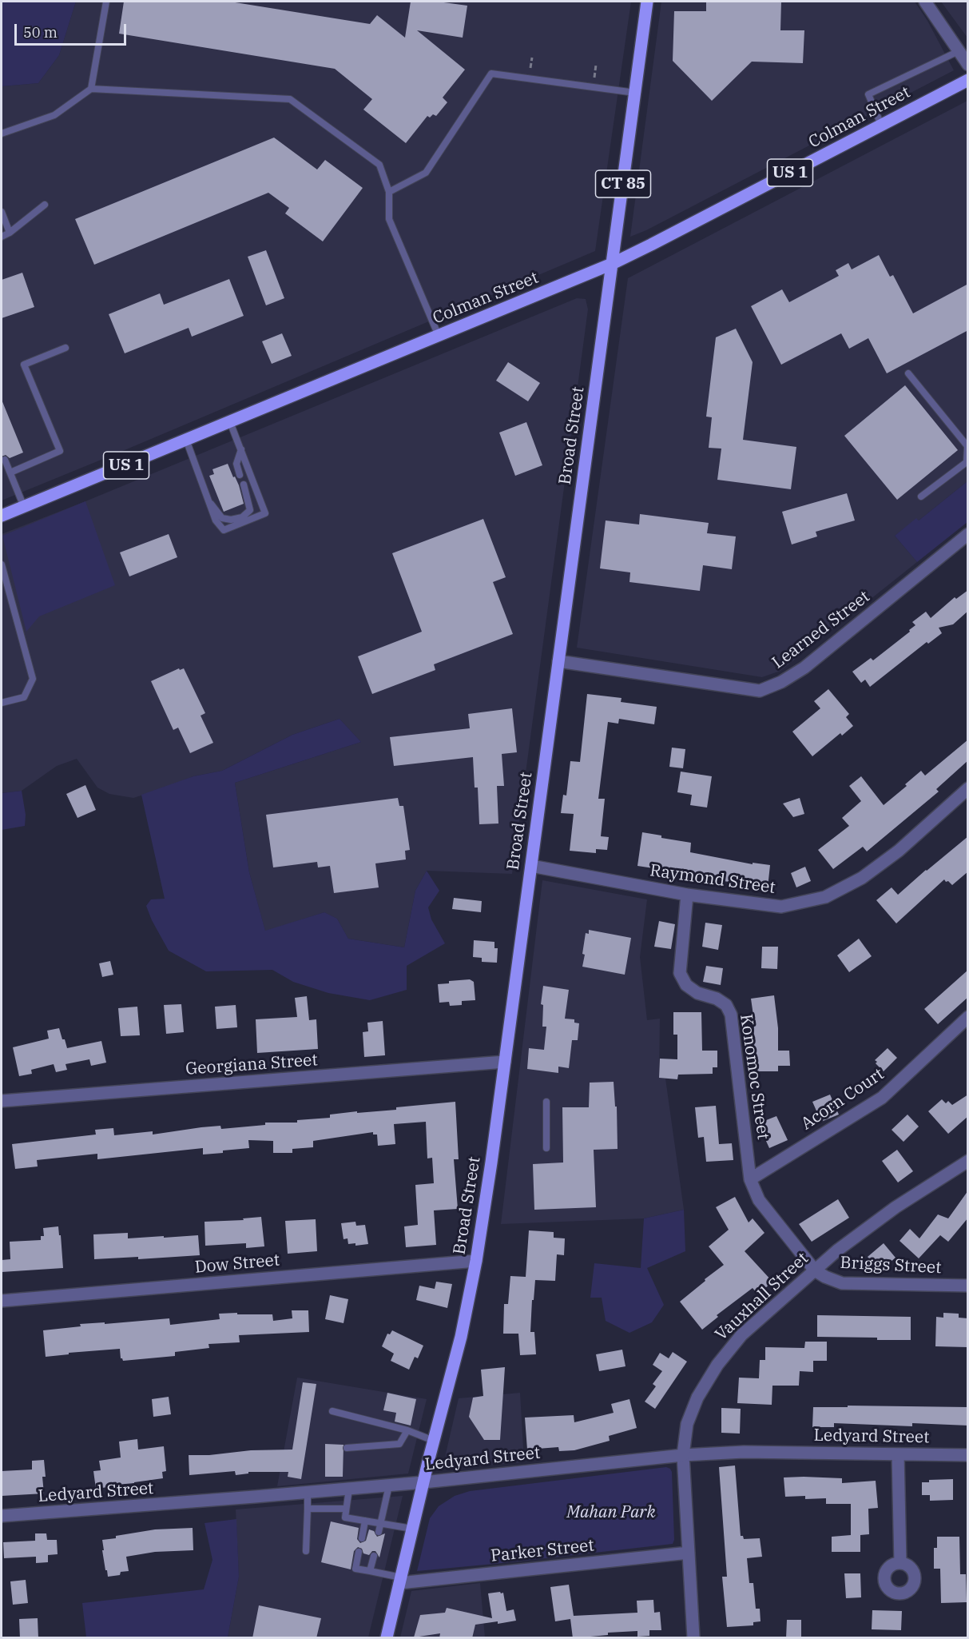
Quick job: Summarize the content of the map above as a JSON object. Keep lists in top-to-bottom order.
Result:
{
  "streets": {
    "main road": [
      "Colman Street",
      "US 1",
      "CT 85",
      "Broad Street"
    ],
    "street": [
      "Learned Street",
      "Raymond Street",
      "Georgiana Street",
      "Konomoc Street",
      "Acorn Court",
      "Dow Street",
      "Briggs Street",
      "Vauxhall Street",
      "Ledyard Street",
      "Parker Street"
    ]
  },
  "crossings": [
    ["Colman Street", "Broad Street"],
    ["Broad Street", "Learned Street"],
    ["Broad Street", "Raymond Street"],
    ["Broad Street", "Georgiana Street"],
    ["Broad Street", "Dow Street"],
    ["Broad Street", "Ledyard Street"],
    ["Broad Street", "Parker Street"],
    ["Raymond Street", "Konomoc Street"],
    ["Konomoc Street", "Acorn Court"],
    ["Konomoc Street", "Briggs Street"],
    ["Konomoc Street", "Vauxhall Street"],
    ["Briggs Street", "Vauxhall Street"],
    ["Vauxhall Street", "Ledyard Street"],
    ["Vauxhall Street", "Parker Street"]
  ],
  "parks": ["Mahan Park"],
  "scale_bar": "50 m"
}
